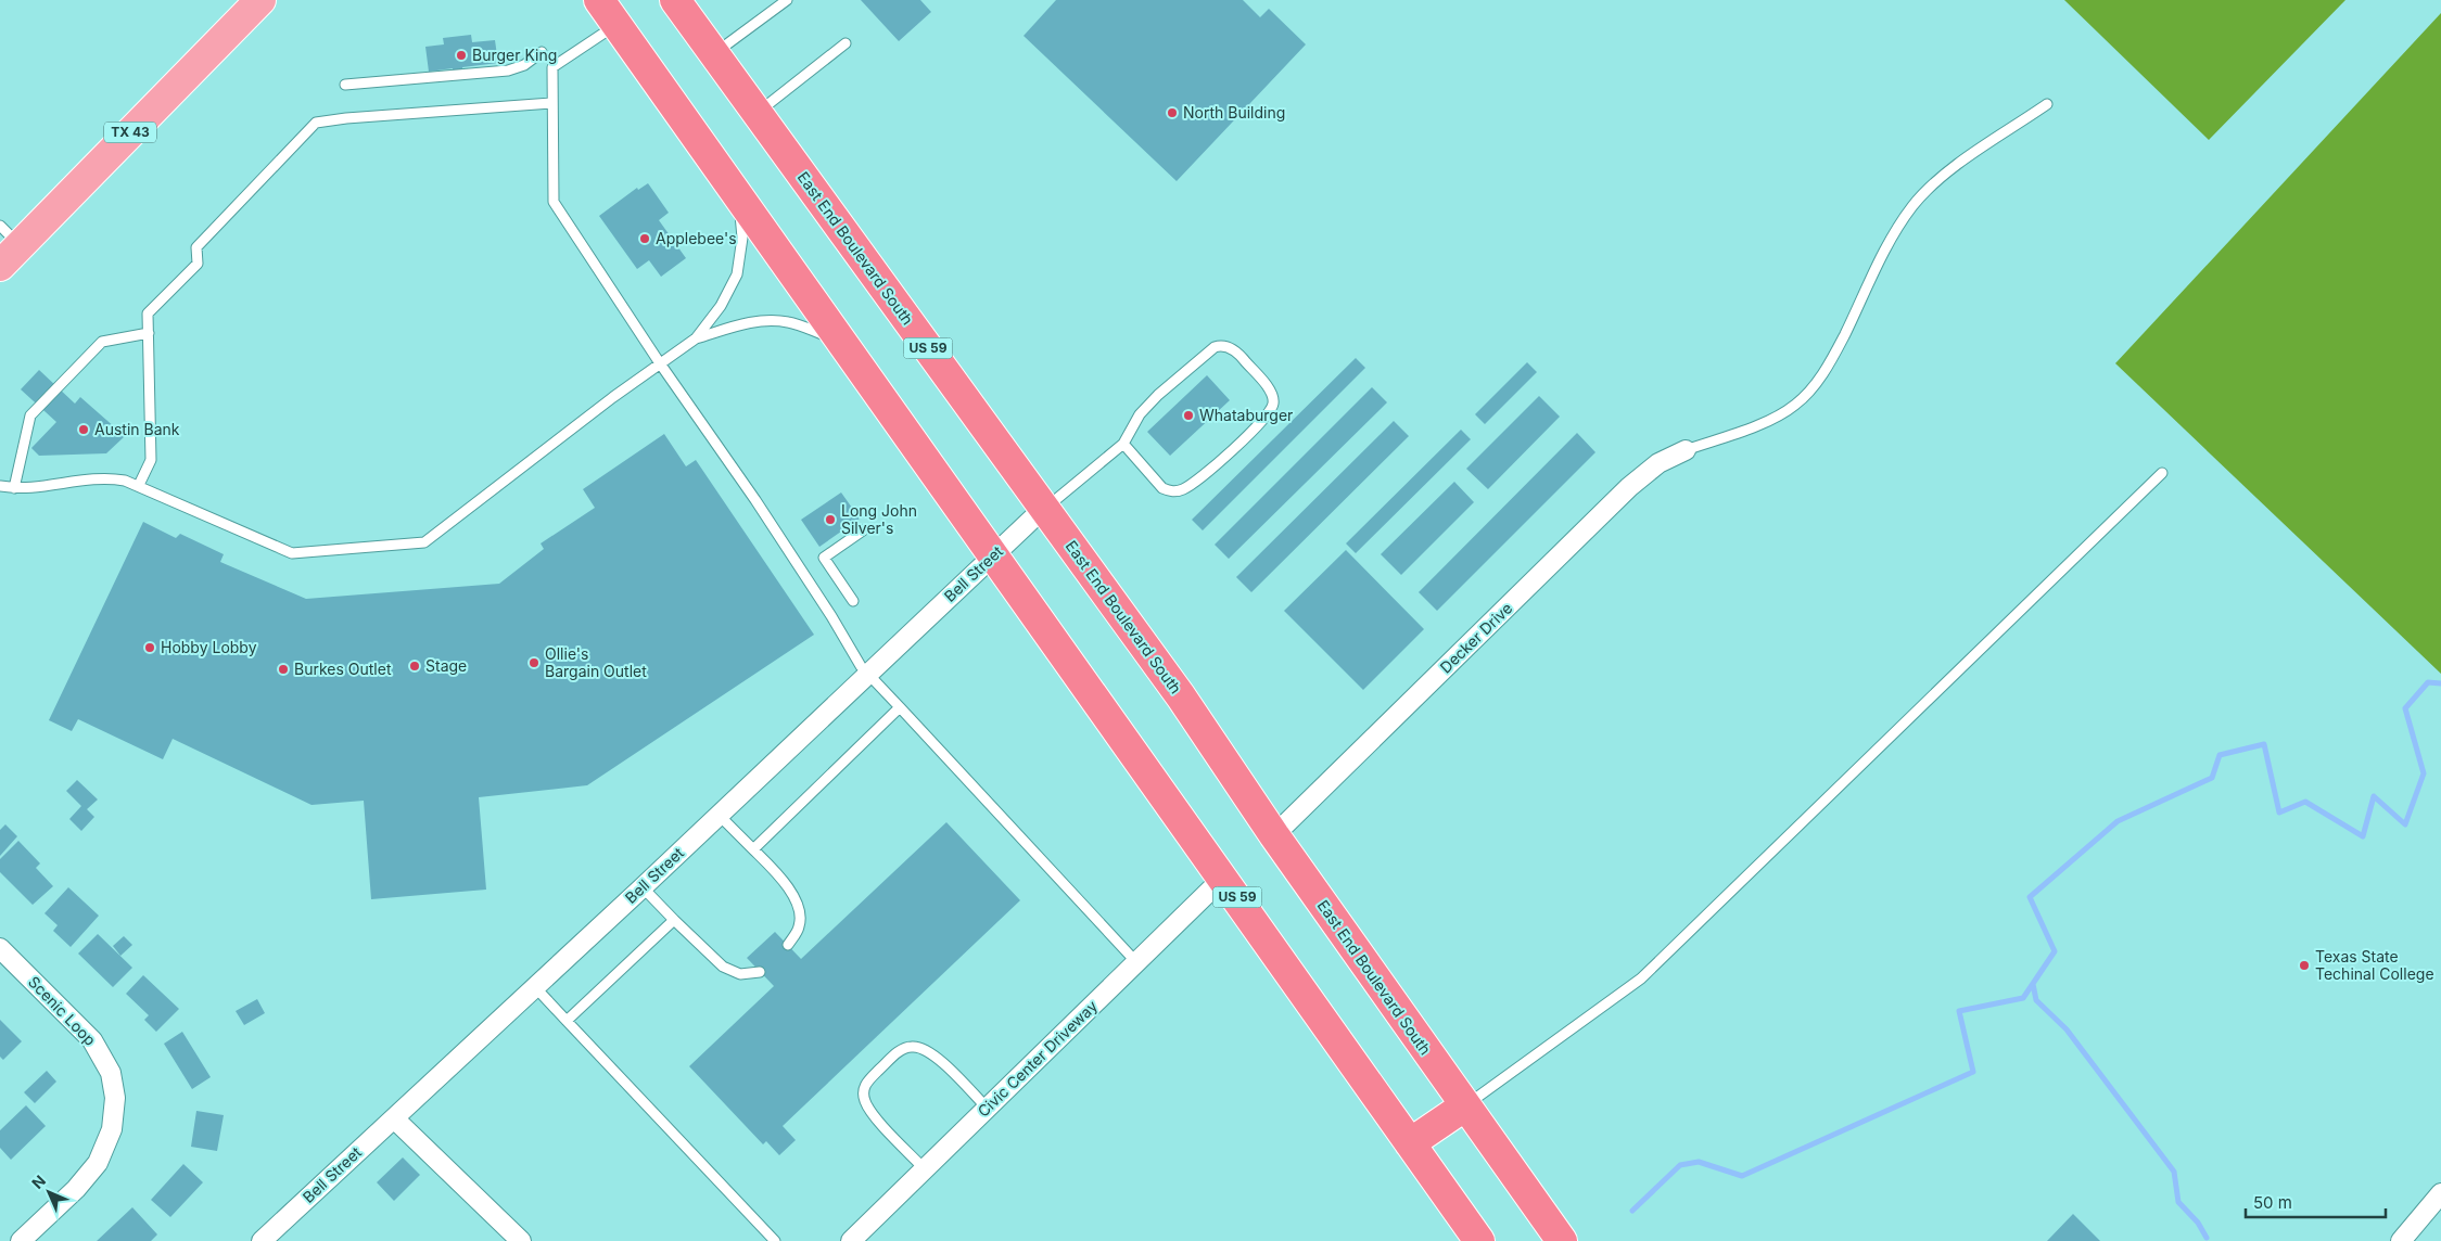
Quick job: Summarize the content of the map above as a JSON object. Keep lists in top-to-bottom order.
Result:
{
  "streets": {
    "highway": ["East End Boulevard South", "US 59"],
    "main road": ["TX 43"],
    "street": [
      "Bell Street",
      "Decker Drive",
      "Scenic Loop",
      "Civic Center Driveway"
    ]
  },
  "crossings": [
    ["East End Boulevard South", "Bell Street"],
    ["East End Boulevard South", "Decker Drive"],
    ["US 59", "Bell Street"],
    ["US 59", "Civic Center Driveway"]
  ],
  "places": [
    "Burger King",
    "North Building",
    "Applebee's",
    "Whataburger",
    "Austin Bank",
    "Long John Silver's",
    "Hobby Lobby",
    "Ollie's Bargain Outlet",
    "Stage",
    "Burkes Outlet",
    "Texas State Techinal College"
  ],
  "scale_bar": "50 m",
  "north": "top left"
}
